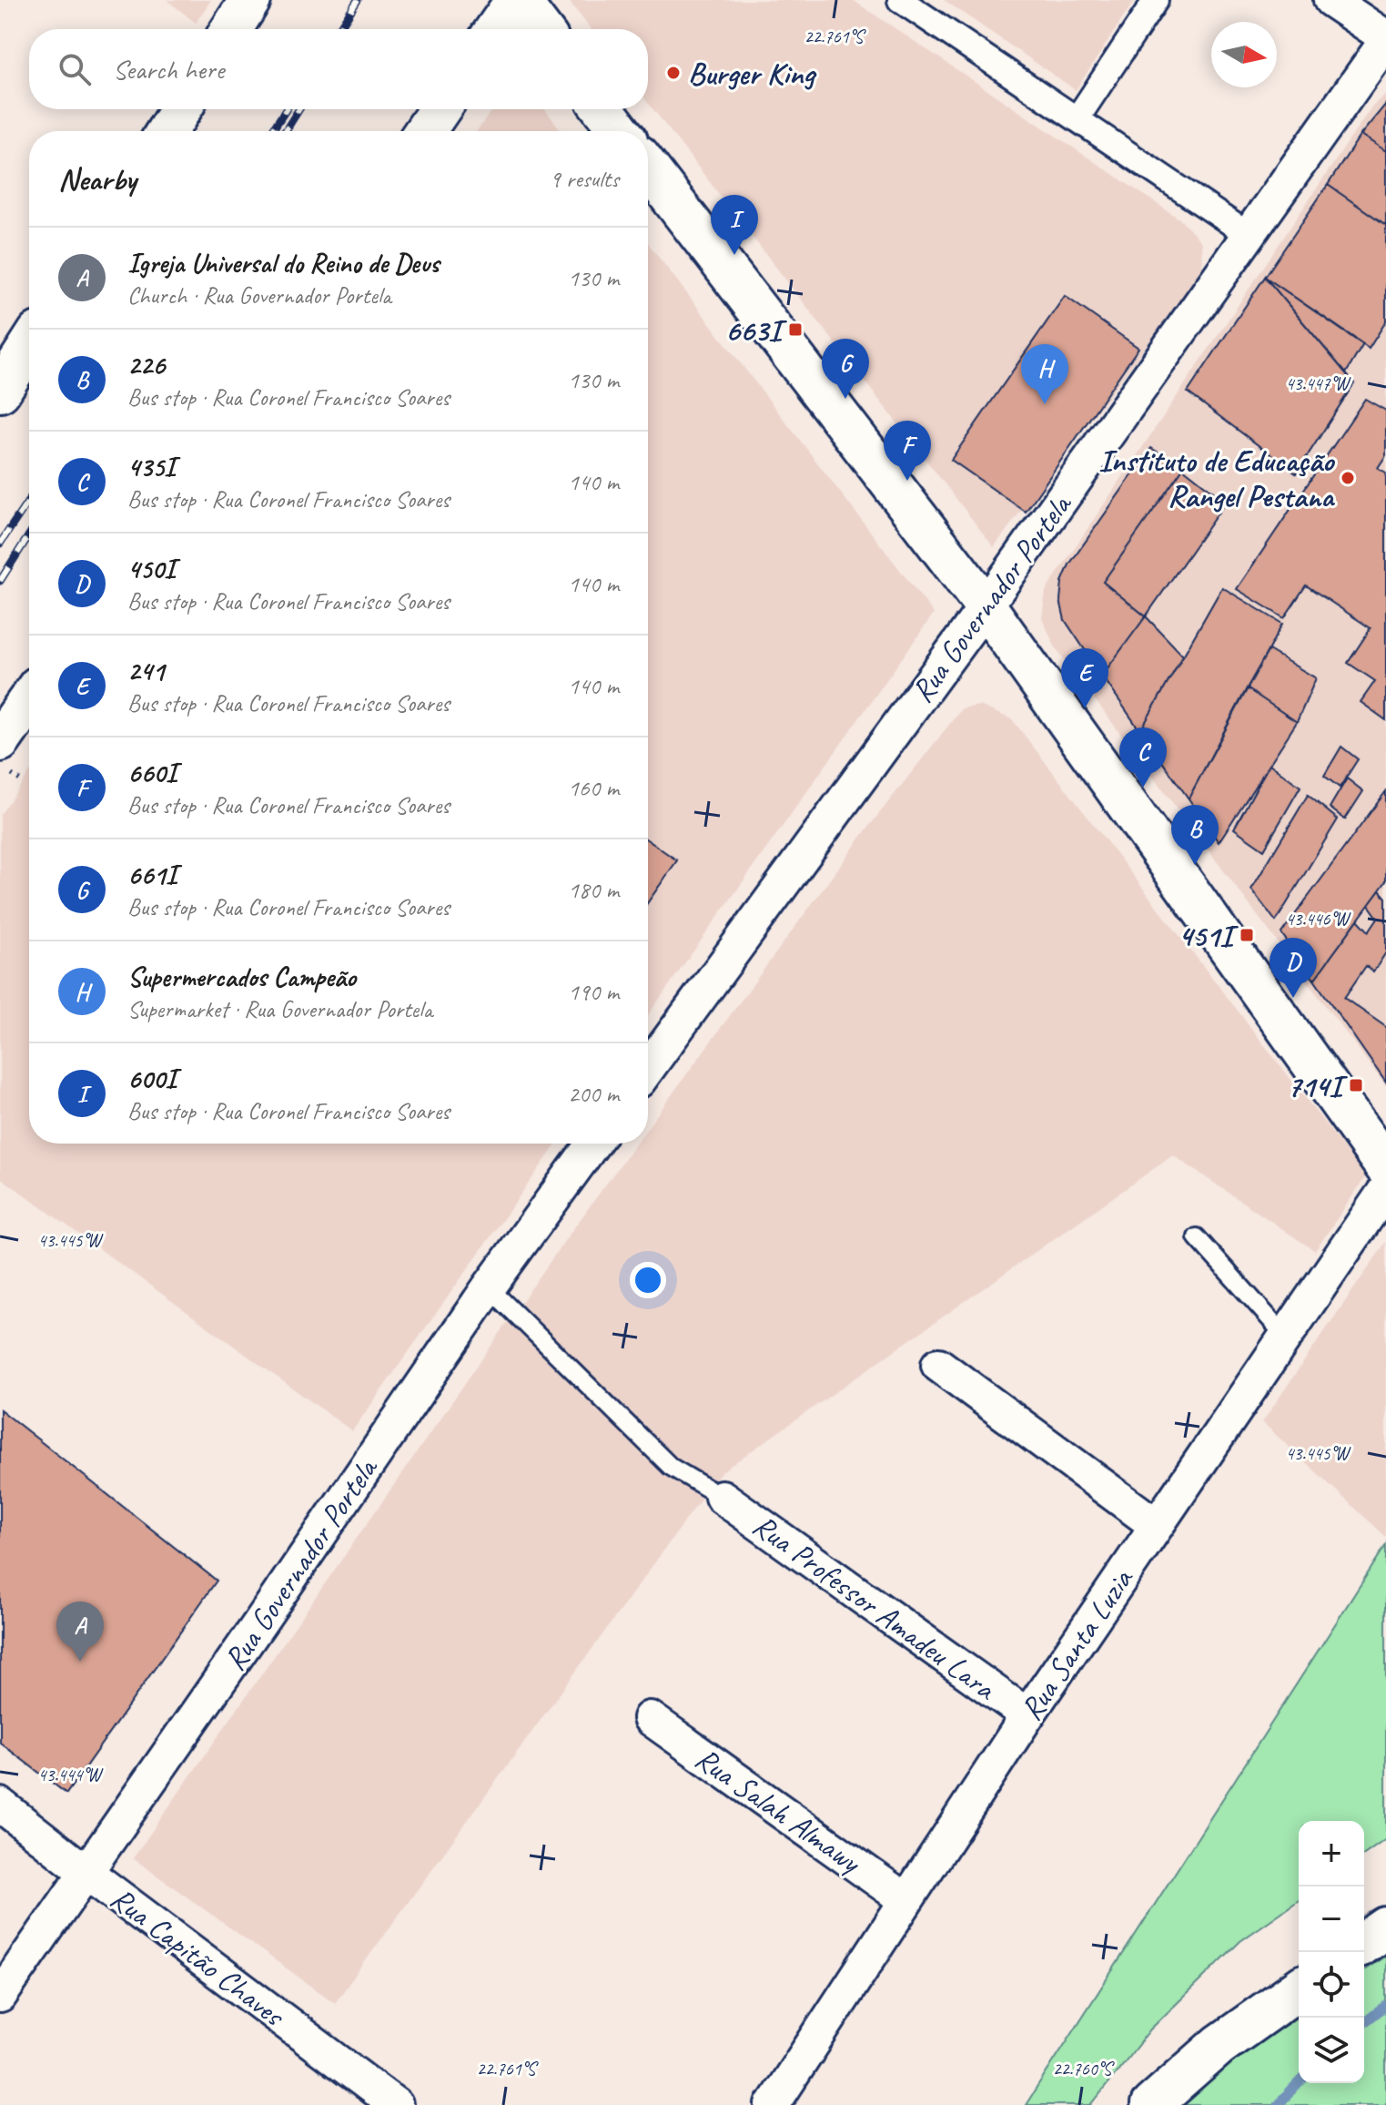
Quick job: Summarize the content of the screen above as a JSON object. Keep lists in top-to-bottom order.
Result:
{
  "streets": {
    "street": [
      "Rua Governador Portela",
      "Rua Professor Amadeu Lara",
      "Rua Santa Luzia",
      "Rua Salah Almawy",
      "Rua Capitão Chaves"
    ]
  },
  "crossings": [
    ["Rua Governador Portela", "Rua Capitão Chaves"],
    ["Rua Professor Amadeu Lara", "Rua Santa Luzia"],
    ["Rua Santa Luzia", "Rua Salah Almawy"]
  ],
  "places": {
    "other": ["Burger King", "Instituto de Educação Rangel Pestana"],
    "transit": ["663I", "451I", "714I"]
  },
  "north": "right",
  "page": {
    "search": "Search here",
    "heading": ["Nearby", "9 results"],
    "pins": [
      "I",
      "G",
      "H",
      "F",
      "E",
      "C",
      "B",
      "D",
      "A"
    ],
    "list": [
      {
        "mark": "A",
        "name": "Igreja Universal do Reino de Deus",
        "note": "Church · Rua Governador Portela",
        "value": "130 m"
      },
      {
        "mark": "B",
        "name": "226",
        "note": "Bus stop · Rua Coronel Francisco Soares",
        "value": "130 m"
      },
      {
        "mark": "C",
        "name": "435I",
        "note": "Bus stop · Rua Coronel Francisco Soares",
        "value": "140 m"
      },
      {
        "mark": "D",
        "name": "450I",
        "note": "Bus stop · Rua Coronel Francisco Soares",
        "value": "140 m"
      },
      {
        "mark": "E",
        "name": "241",
        "note": "Bus stop · Rua Coronel Francisco Soares",
        "value": "140 m"
      },
      {
        "mark": "F",
        "name": "660I",
        "note": "Bus stop · Rua Coronel Francisco Soares",
        "value": "160 m"
      },
      {
        "mark": "G",
        "name": "661I",
        "note": "Bus stop · Rua Coronel Francisco Soares",
        "value": "180 m"
      },
      {
        "mark": "H",
        "name": "Supermercados Campeão",
        "note": "Supermarket · Rua Governador Portela",
        "value": "190 m"
      },
      {
        "mark": "I",
        "name": "600I",
        "note": "Bus stop · Rua Coronel Francisco Soares",
        "value": "200 m"
      }
    ],
    "map_buttons": ["+", "−"]
  },
  "coordinates": [
    "22.761°S",
    "43.447°W",
    "43.446°W",
    "43.445°W",
    "43.444°W",
    "22.760°S"
  ]
}
